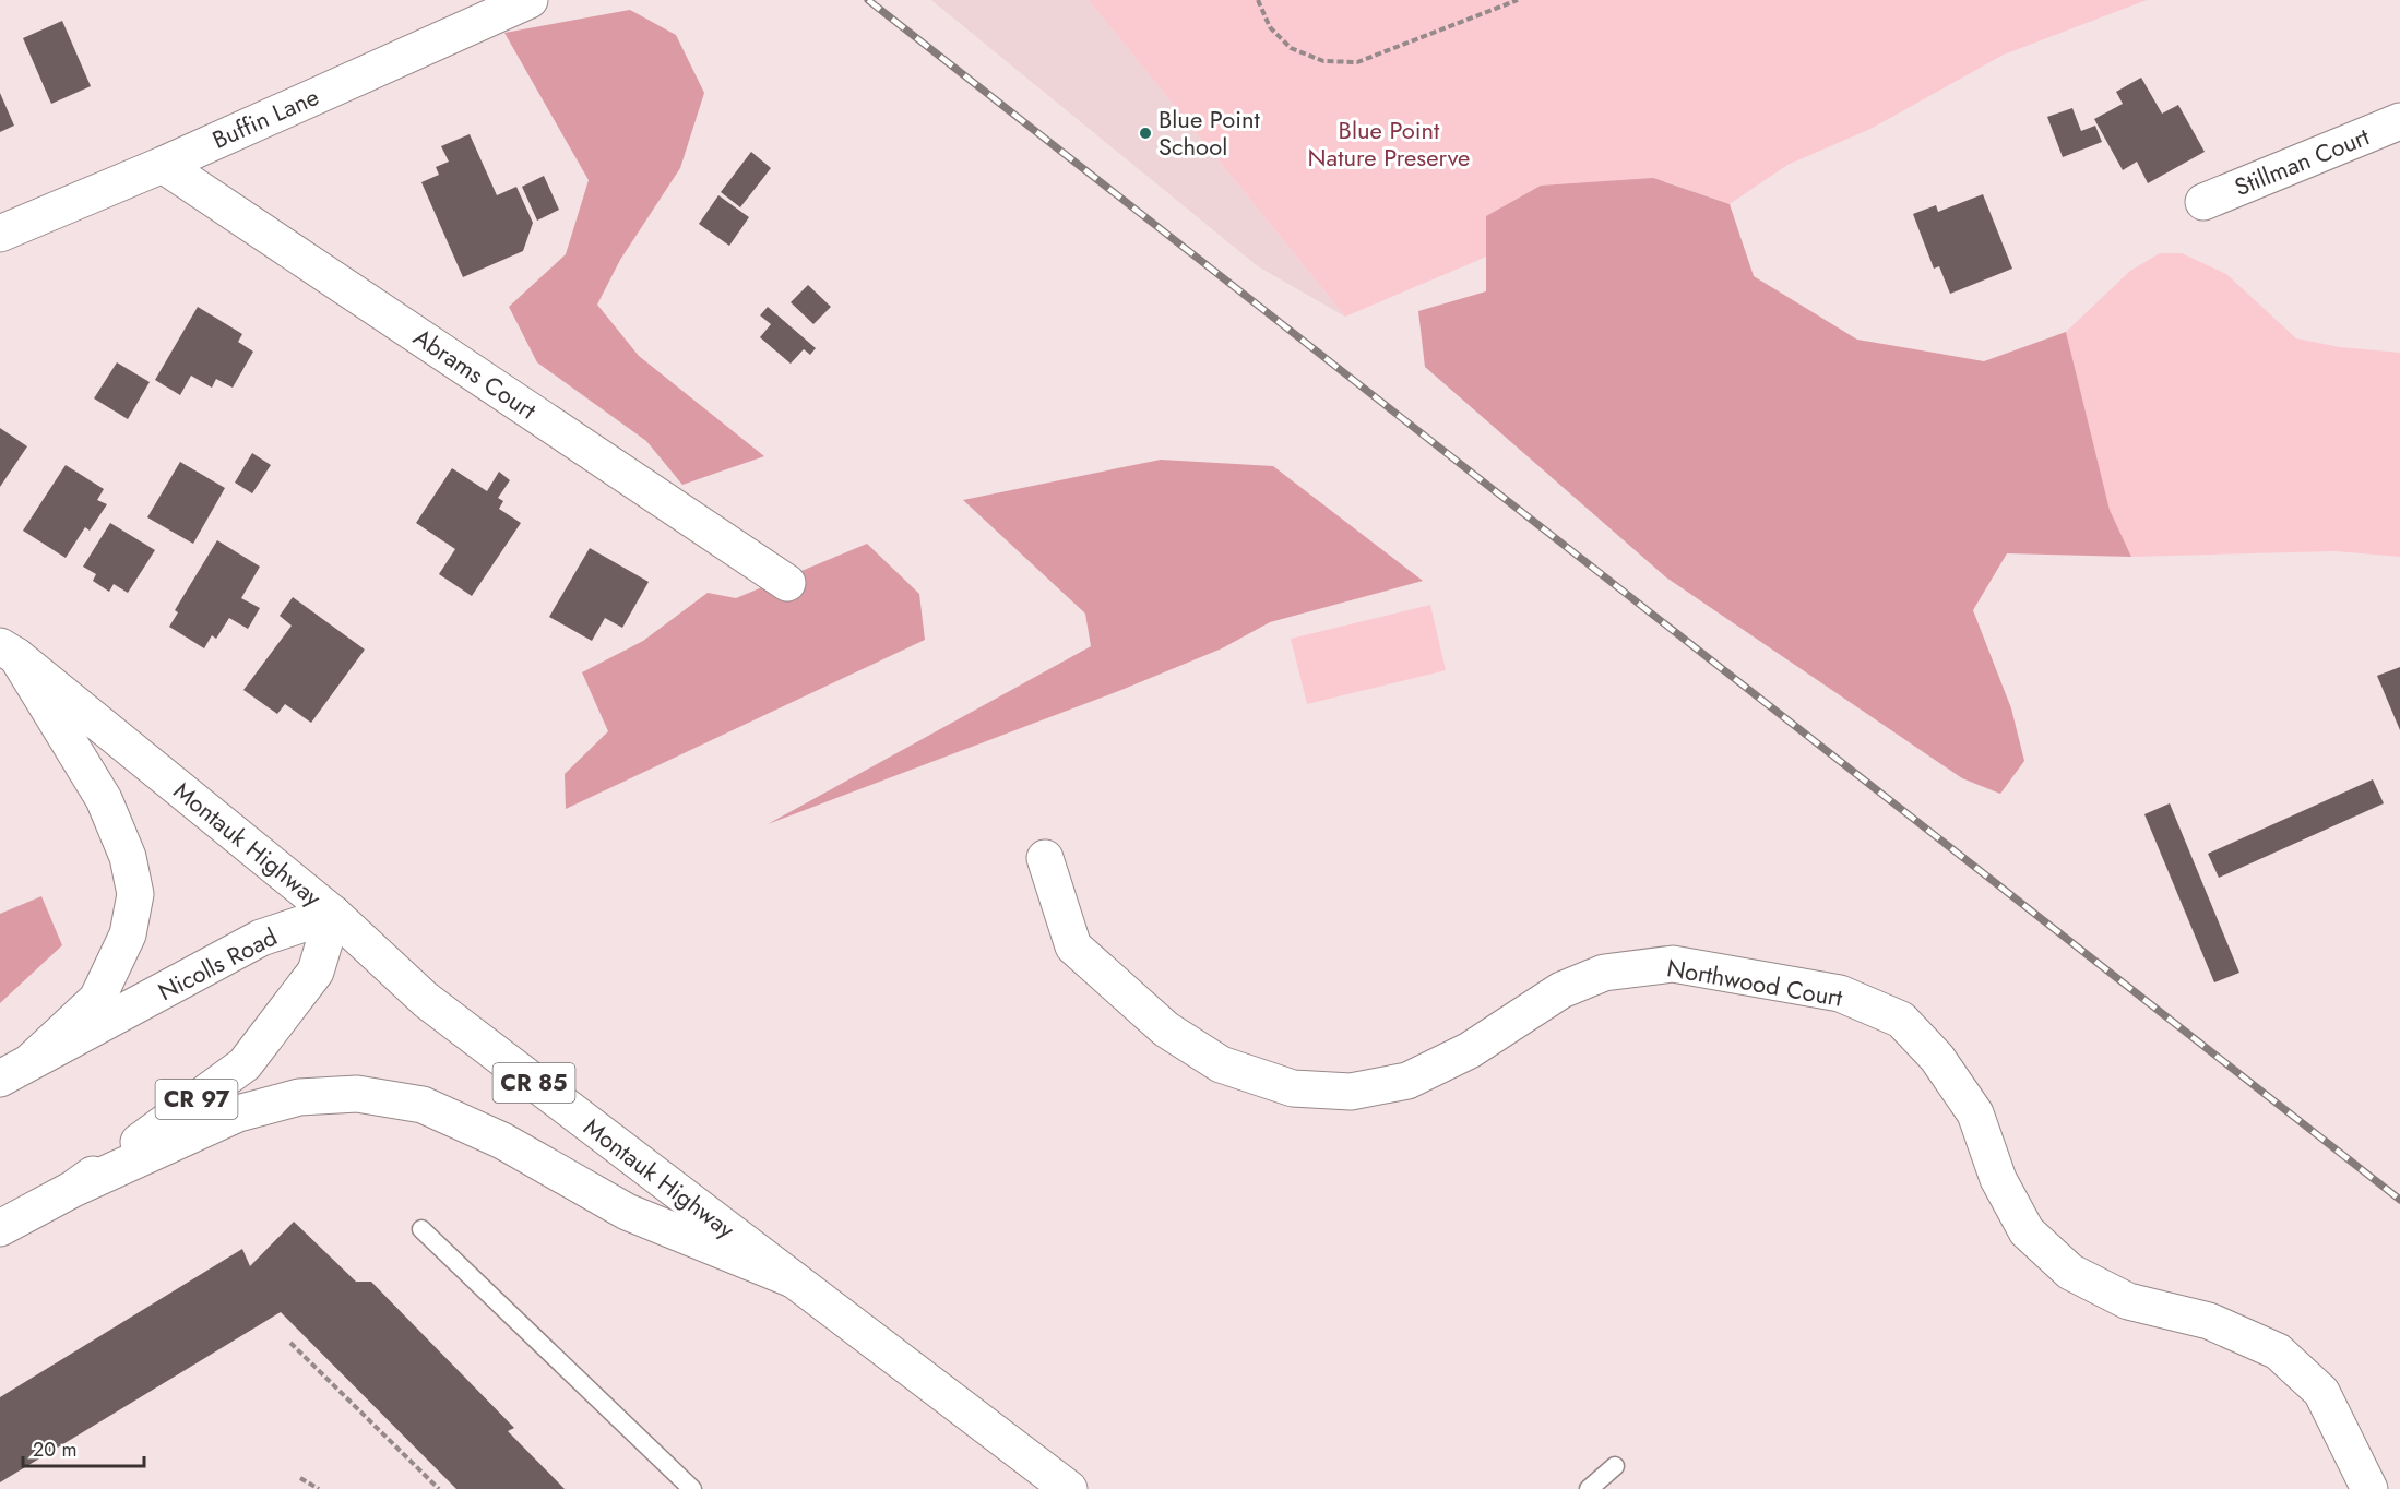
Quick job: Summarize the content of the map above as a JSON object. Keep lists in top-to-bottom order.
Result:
{
  "streets": {
    "main road": [
      "Buffin Lane",
      "Stillman Court",
      "Abrams Court",
      "Montauk Highway",
      "Nicolls Road",
      "Northwood Court",
      "CR 85",
      "CR 97"
    ]
  },
  "crossings": [
    ["Buffin Lane", "Abrams Court"],
    ["Montauk Highway", "Nicolls Road"],
    ["Montauk Highway", "CR 97"],
    ["Nicolls Road", "CR 97"]
  ],
  "parks": ["Blue Point Nature Preserve"],
  "places": ["Blue Point School"],
  "scale_bar": "20 m"
}
